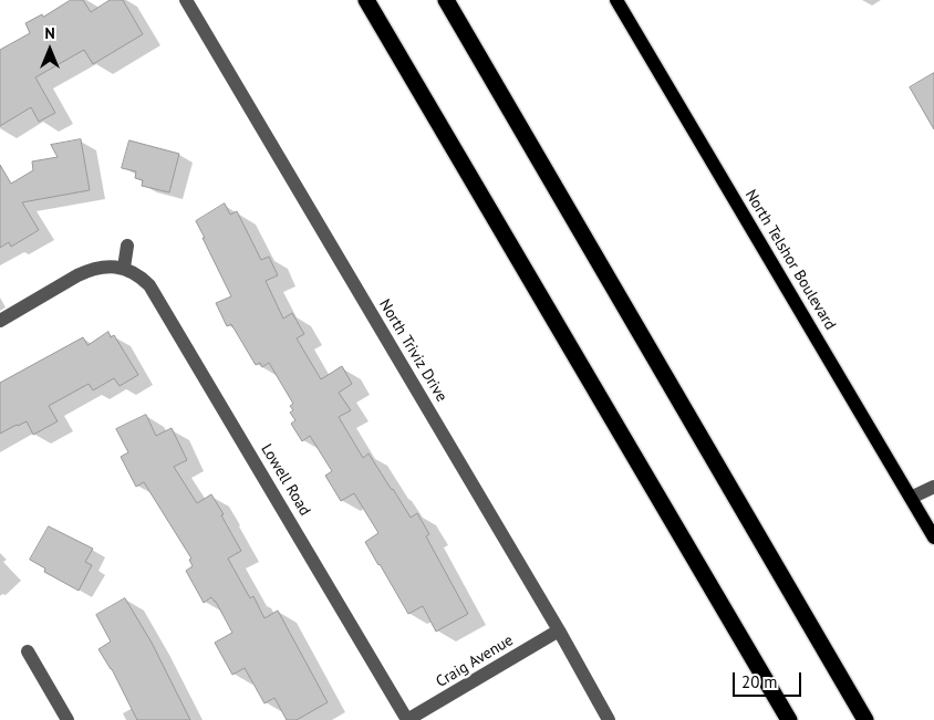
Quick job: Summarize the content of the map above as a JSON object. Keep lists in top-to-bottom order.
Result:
{
  "streets": {
    "main road": ["North Telshor Boulevard"],
    "street": ["North Triviz Drive", "Lowell Road", "Craig Avenue"]
  },
  "crossings": [
    ["North Triviz Drive", "Craig Avenue"],
    ["Lowell Road", "Craig Avenue"]
  ],
  "scale_bar": "20 m",
  "north": "top"
}
